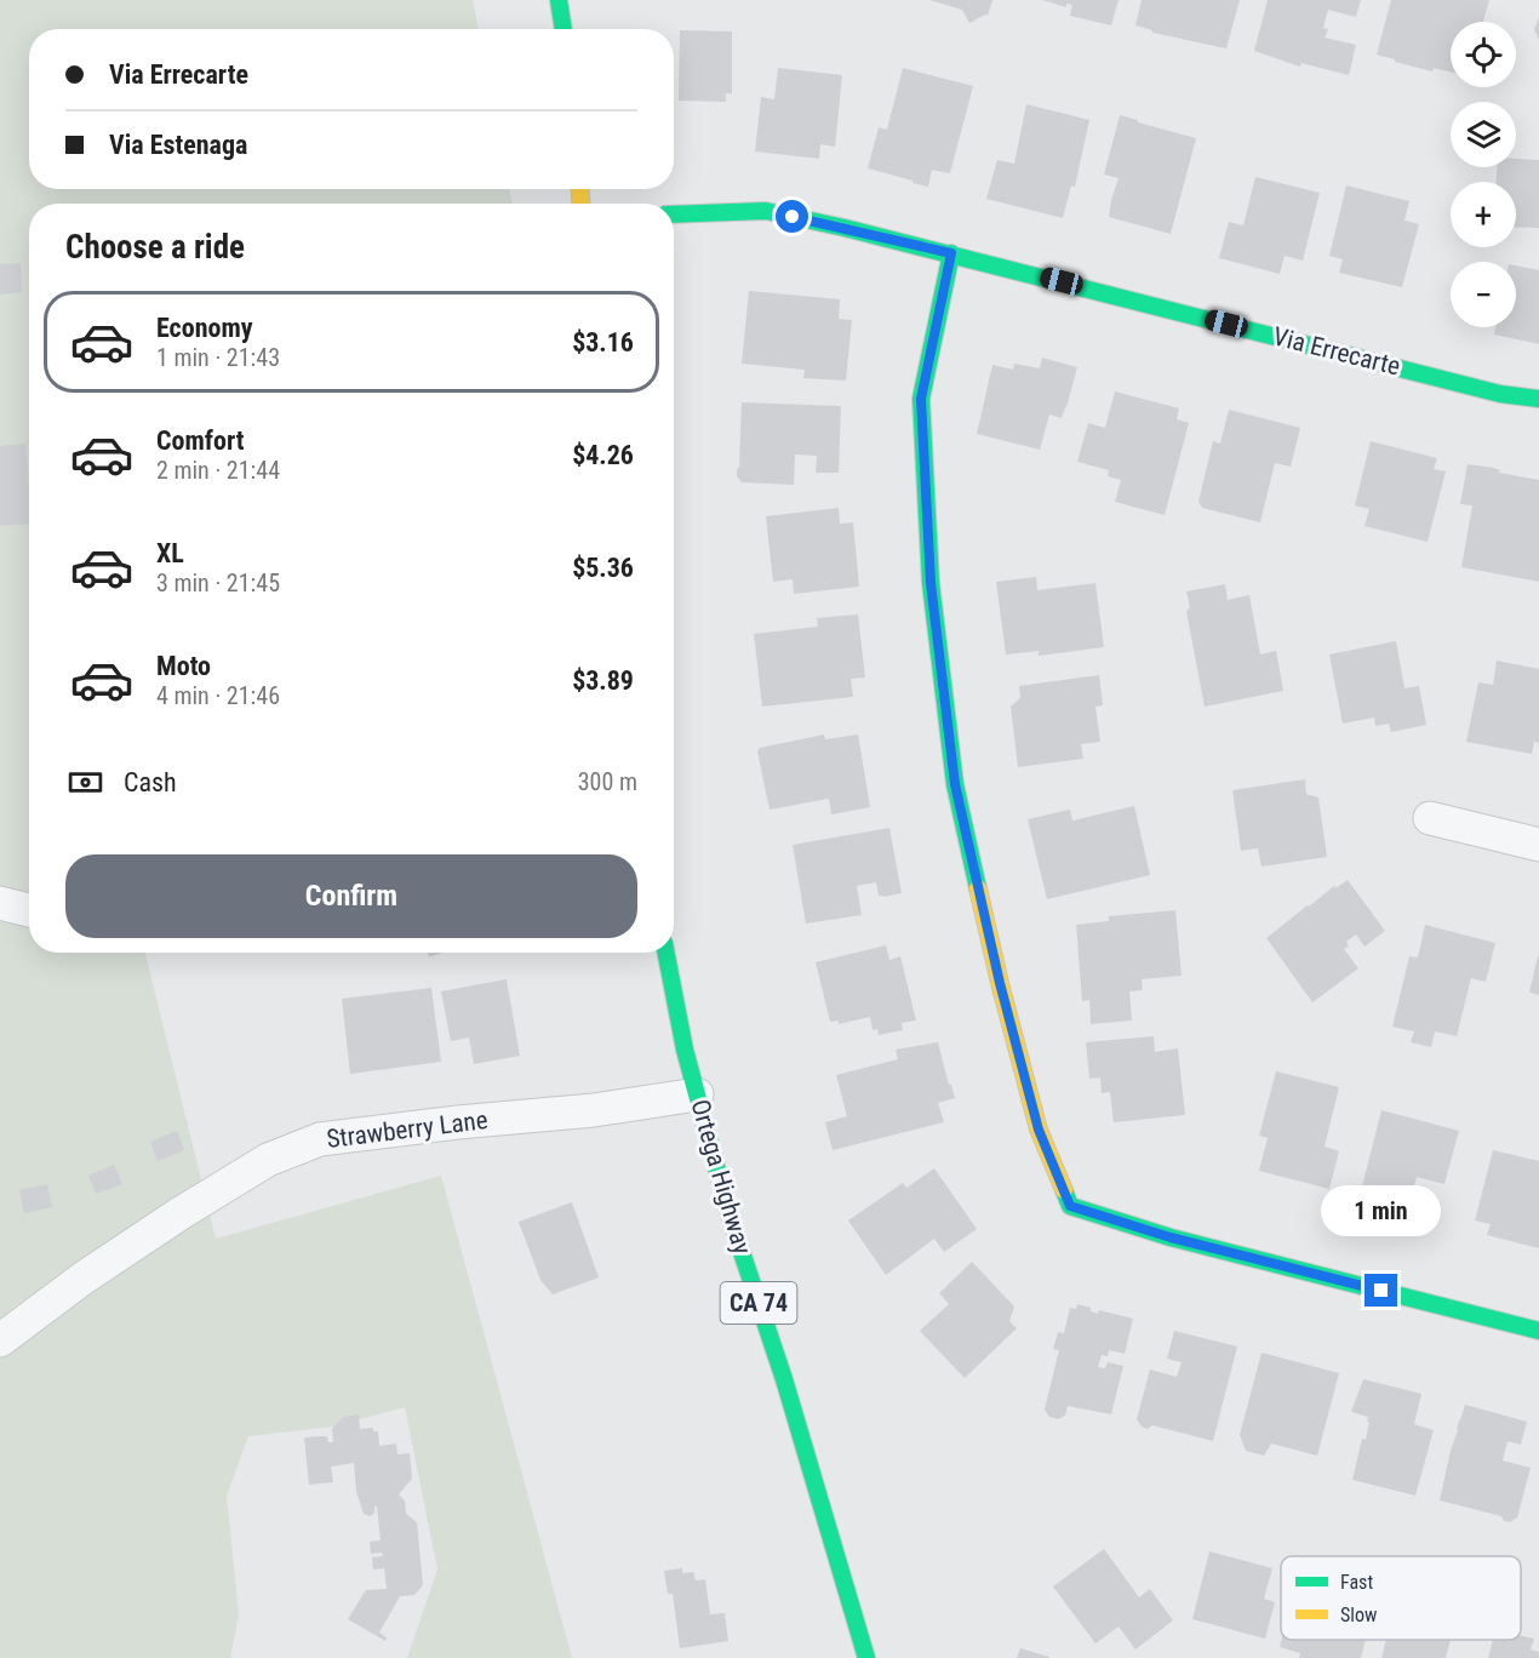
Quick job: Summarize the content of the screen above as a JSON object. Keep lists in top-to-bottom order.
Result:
{
  "streets": {
    "street": [
      "Via Errecarte",
      "Strawberry Lane",
      "Ortega Highway",
      "CA 74"
    ]
  },
  "crossings": [
    ["Strawberry Lane", "Ortega Highway"]
  ],
  "legend": ["Fast", "Slow"],
  "page": {
    "map_buttons": ["+", "−"],
    "banner": ["Via Errecarte", "Via Estenaga"],
    "heading": "Choose a ride",
    "list": [
      {
        "name": "Economy",
        "note": "1 min · 21:43",
        "value": "$3.16"
      },
      {
        "name": "Comfort",
        "note": "2 min · 21:44",
        "value": "$4.26"
      },
      {
        "name": "XL",
        "note": "3 min · 21:45",
        "value": "$5.36"
      },
      {
        "name": "Moto",
        "note": "4 min · 21:46",
        "value": "$3.89"
      }
    ],
    "pay": ["Cash", "300 m"],
    "buttons": "Confirm",
    "bubble": "1 min"
  }
}
